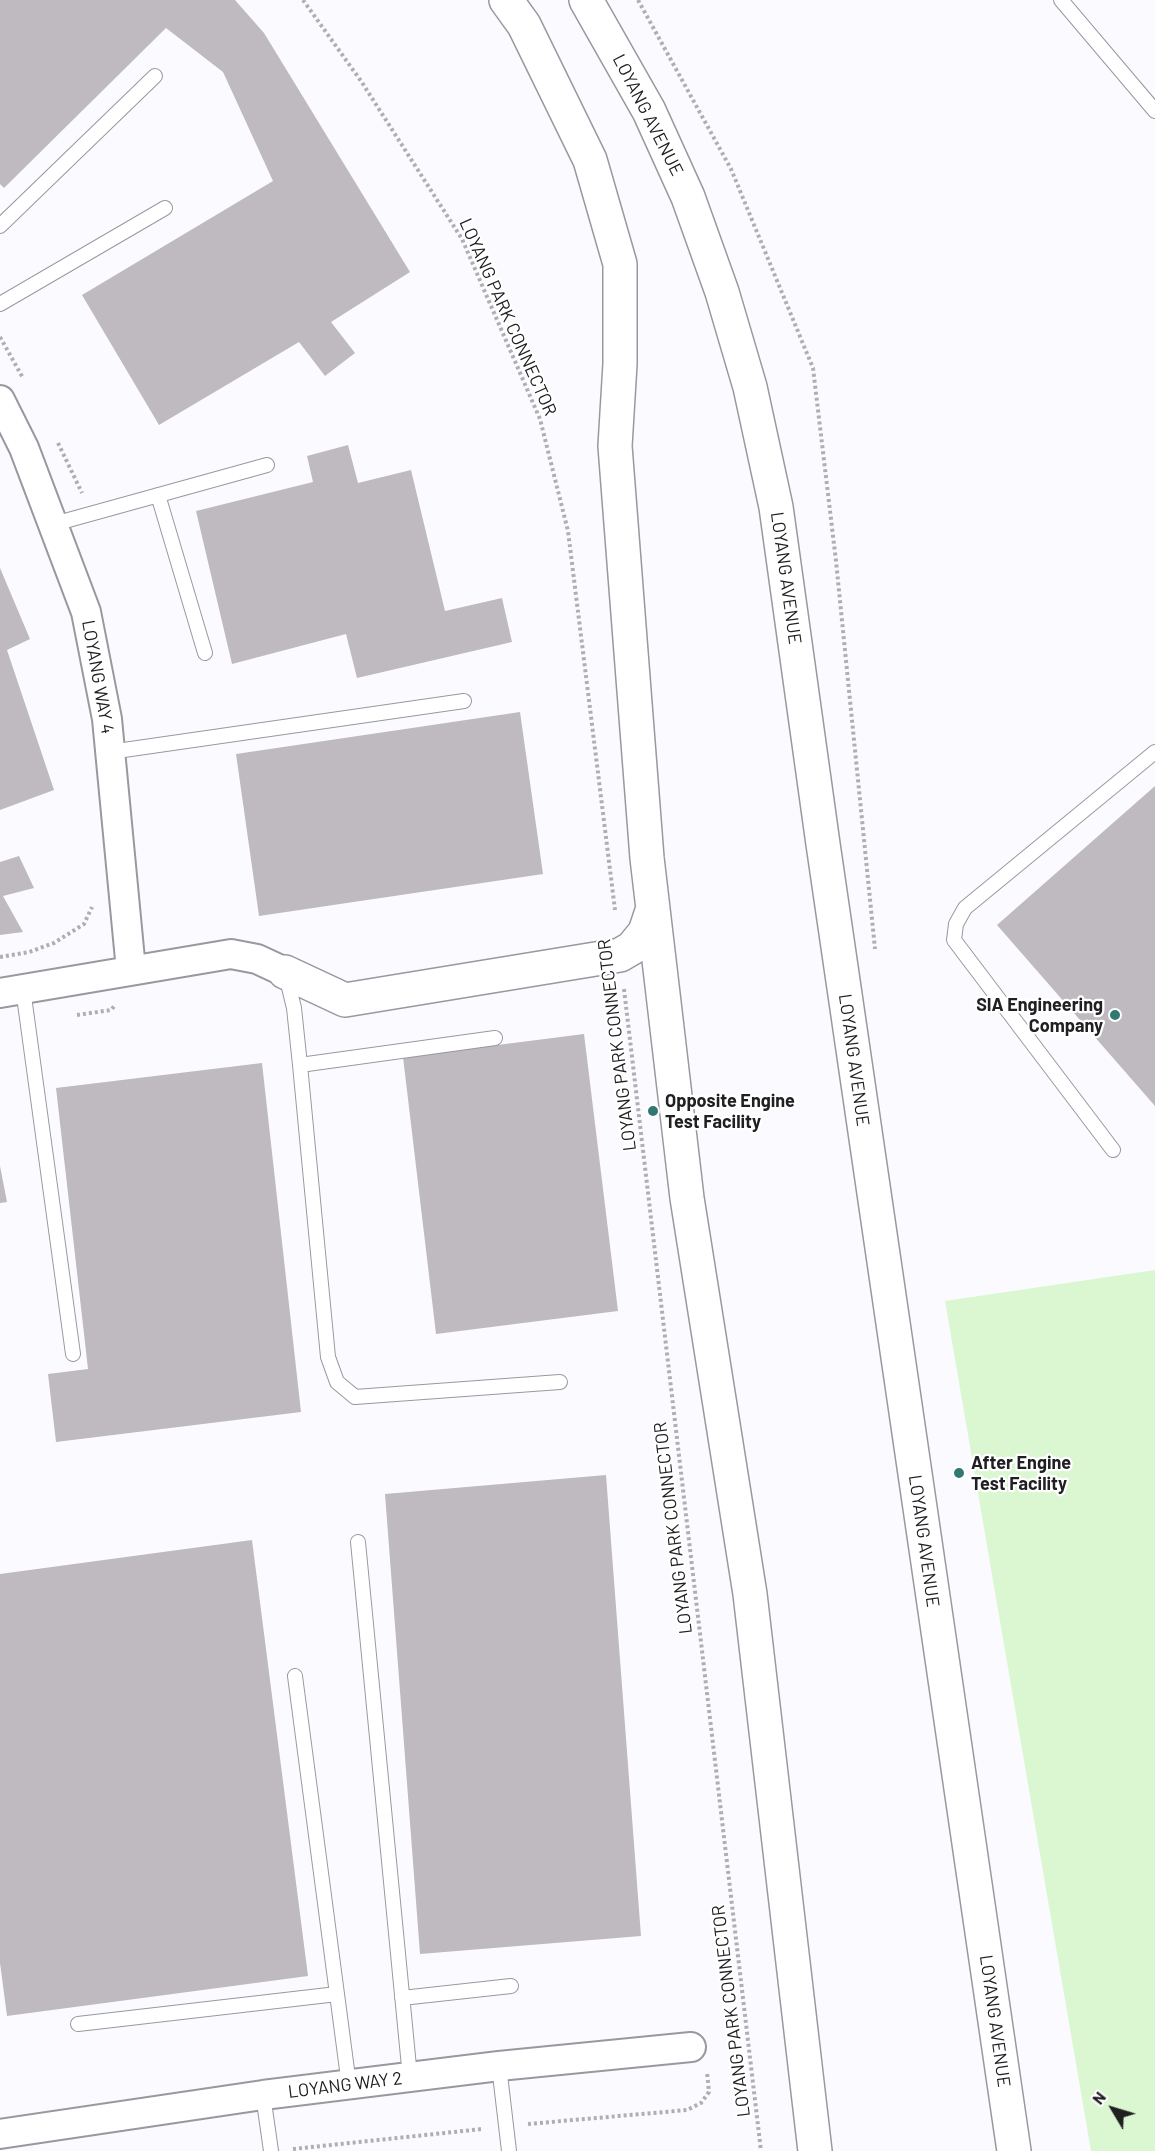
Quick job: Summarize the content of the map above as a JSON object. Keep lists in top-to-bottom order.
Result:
{
  "streets": {
    "main road": ["LOYANG AVENUE"],
    "street": ["LOYANG WAY 4", "LOYANG WAY 2"],
    "path": ["LOYANG PARK CONNECTOR"]
  },
  "places": ["SIA Engineering Company", "Opposite Engine Test Facility", "After Engine Test Facility"],
  "north": "top left"
}
